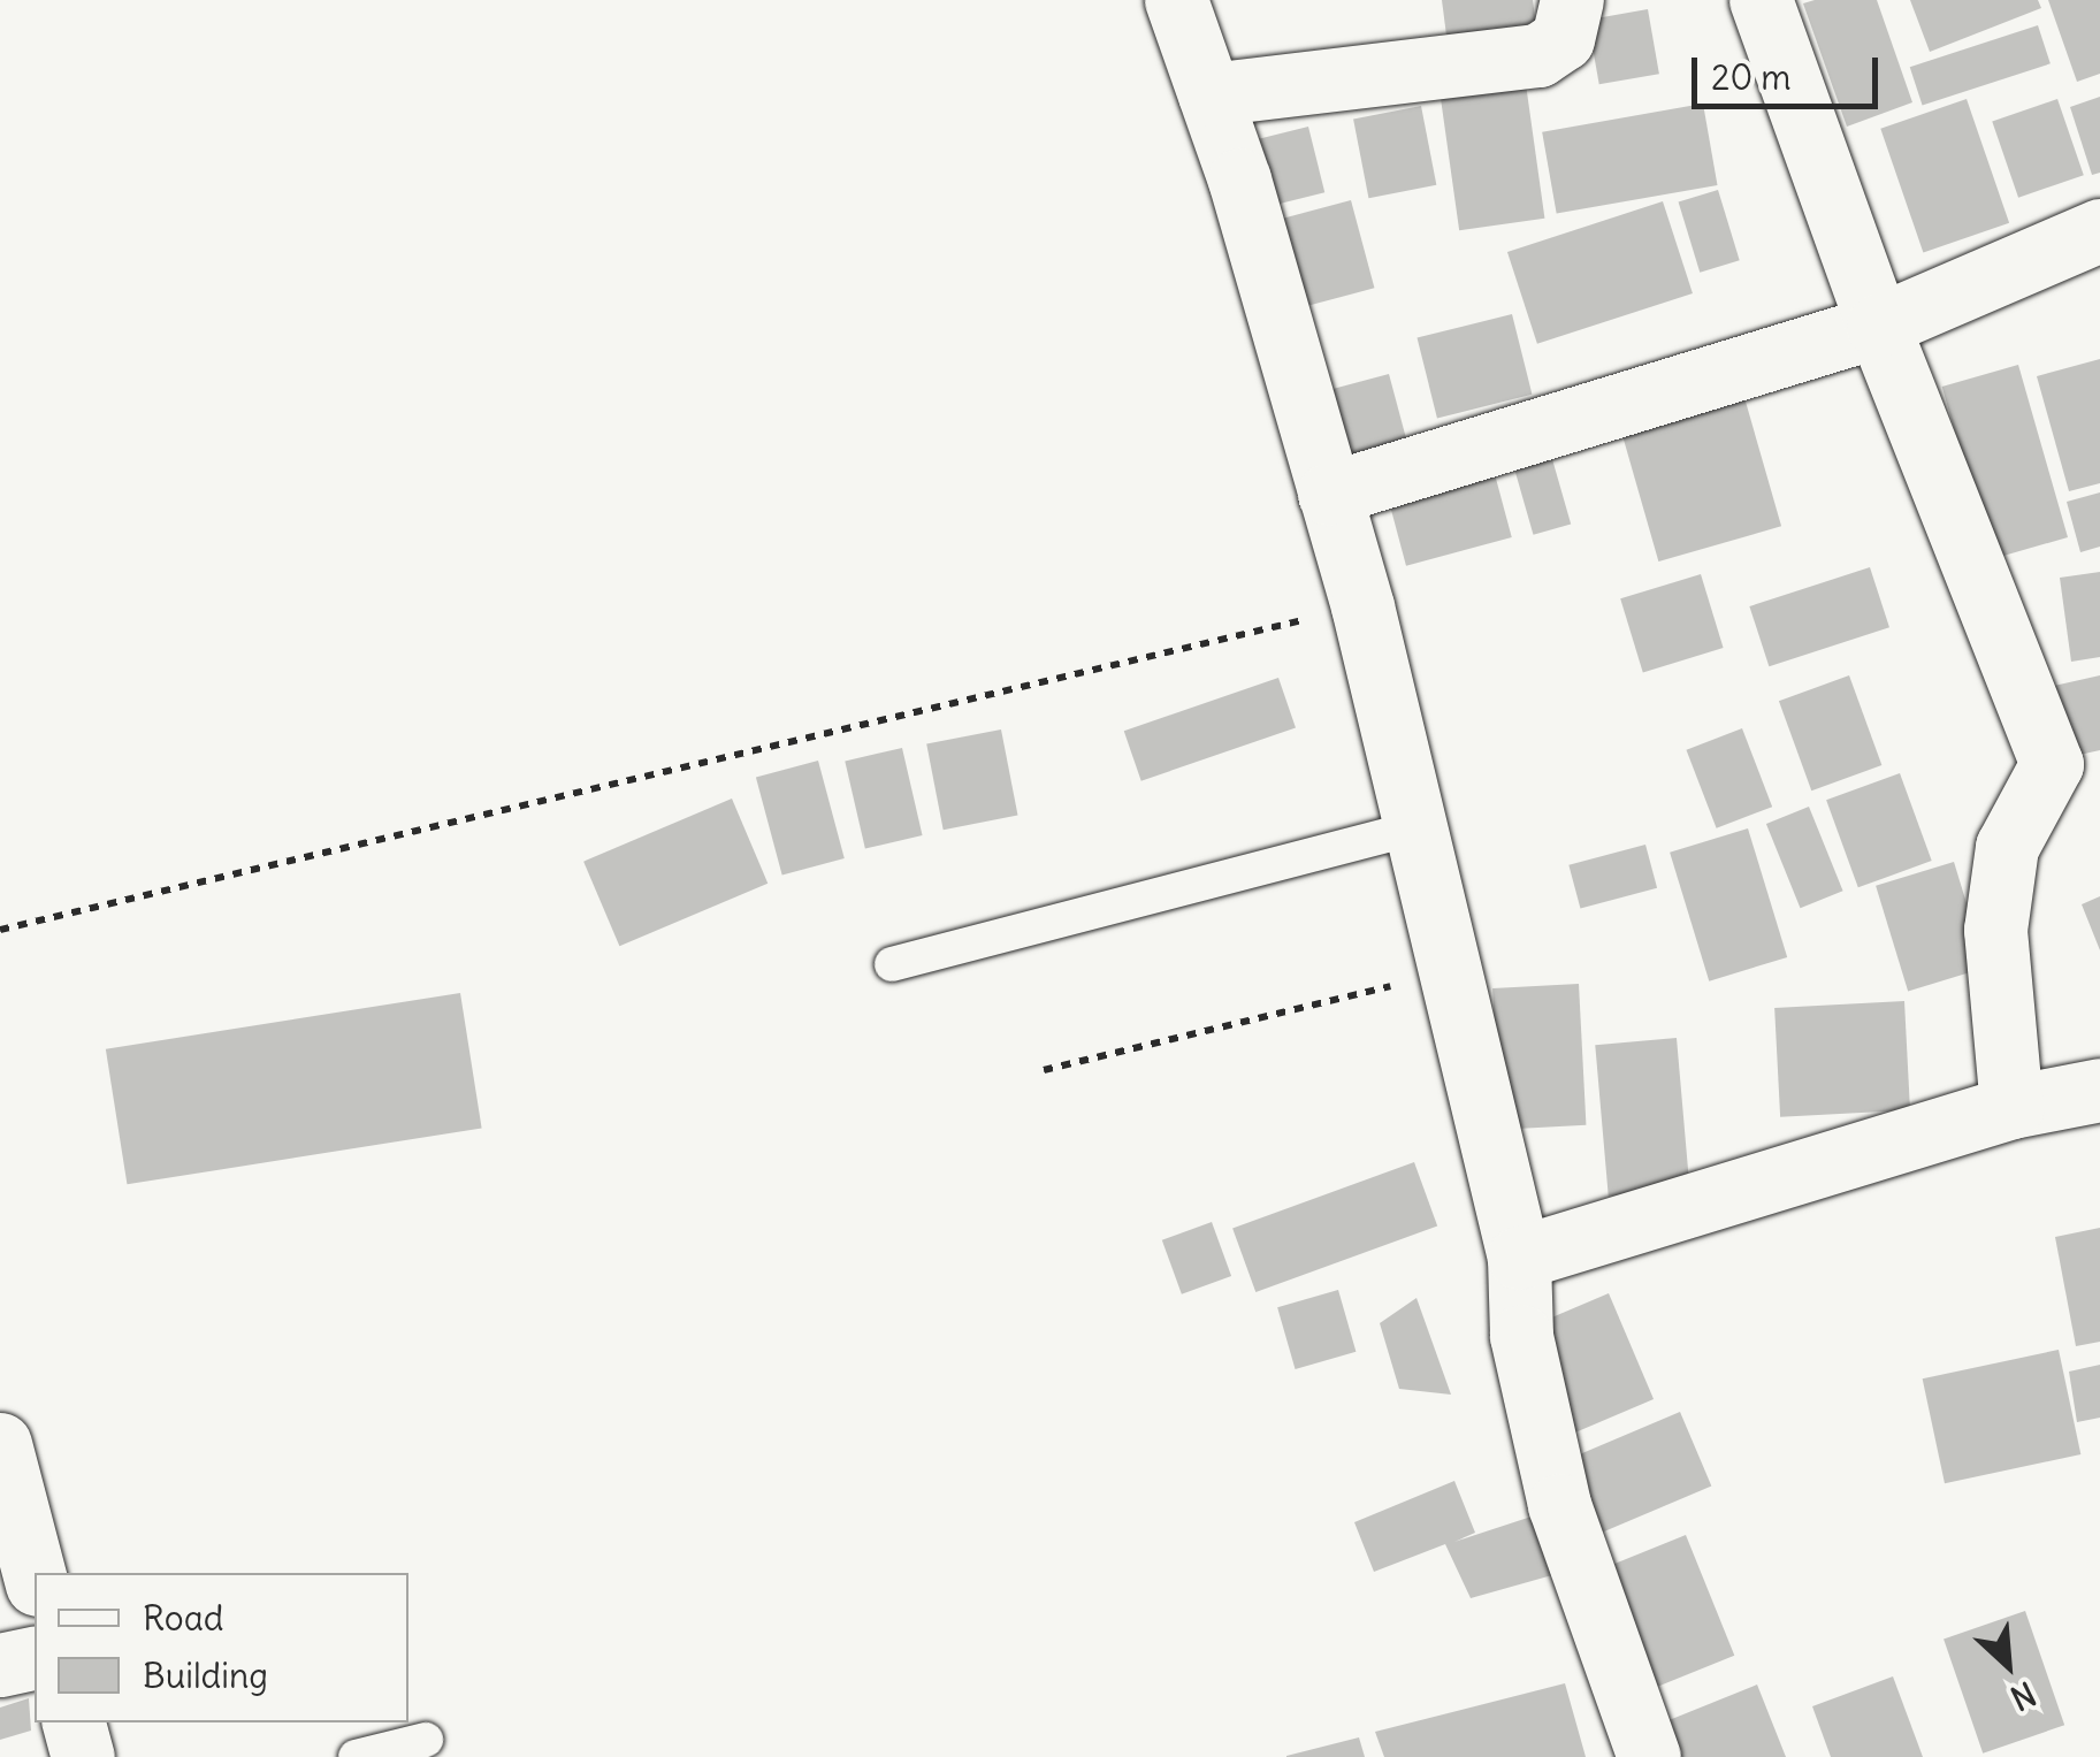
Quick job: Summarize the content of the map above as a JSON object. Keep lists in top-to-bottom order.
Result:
{
  "legend": ["Road", "Building"],
  "scale_bar": "20 m",
  "north": "bottom right"
}
